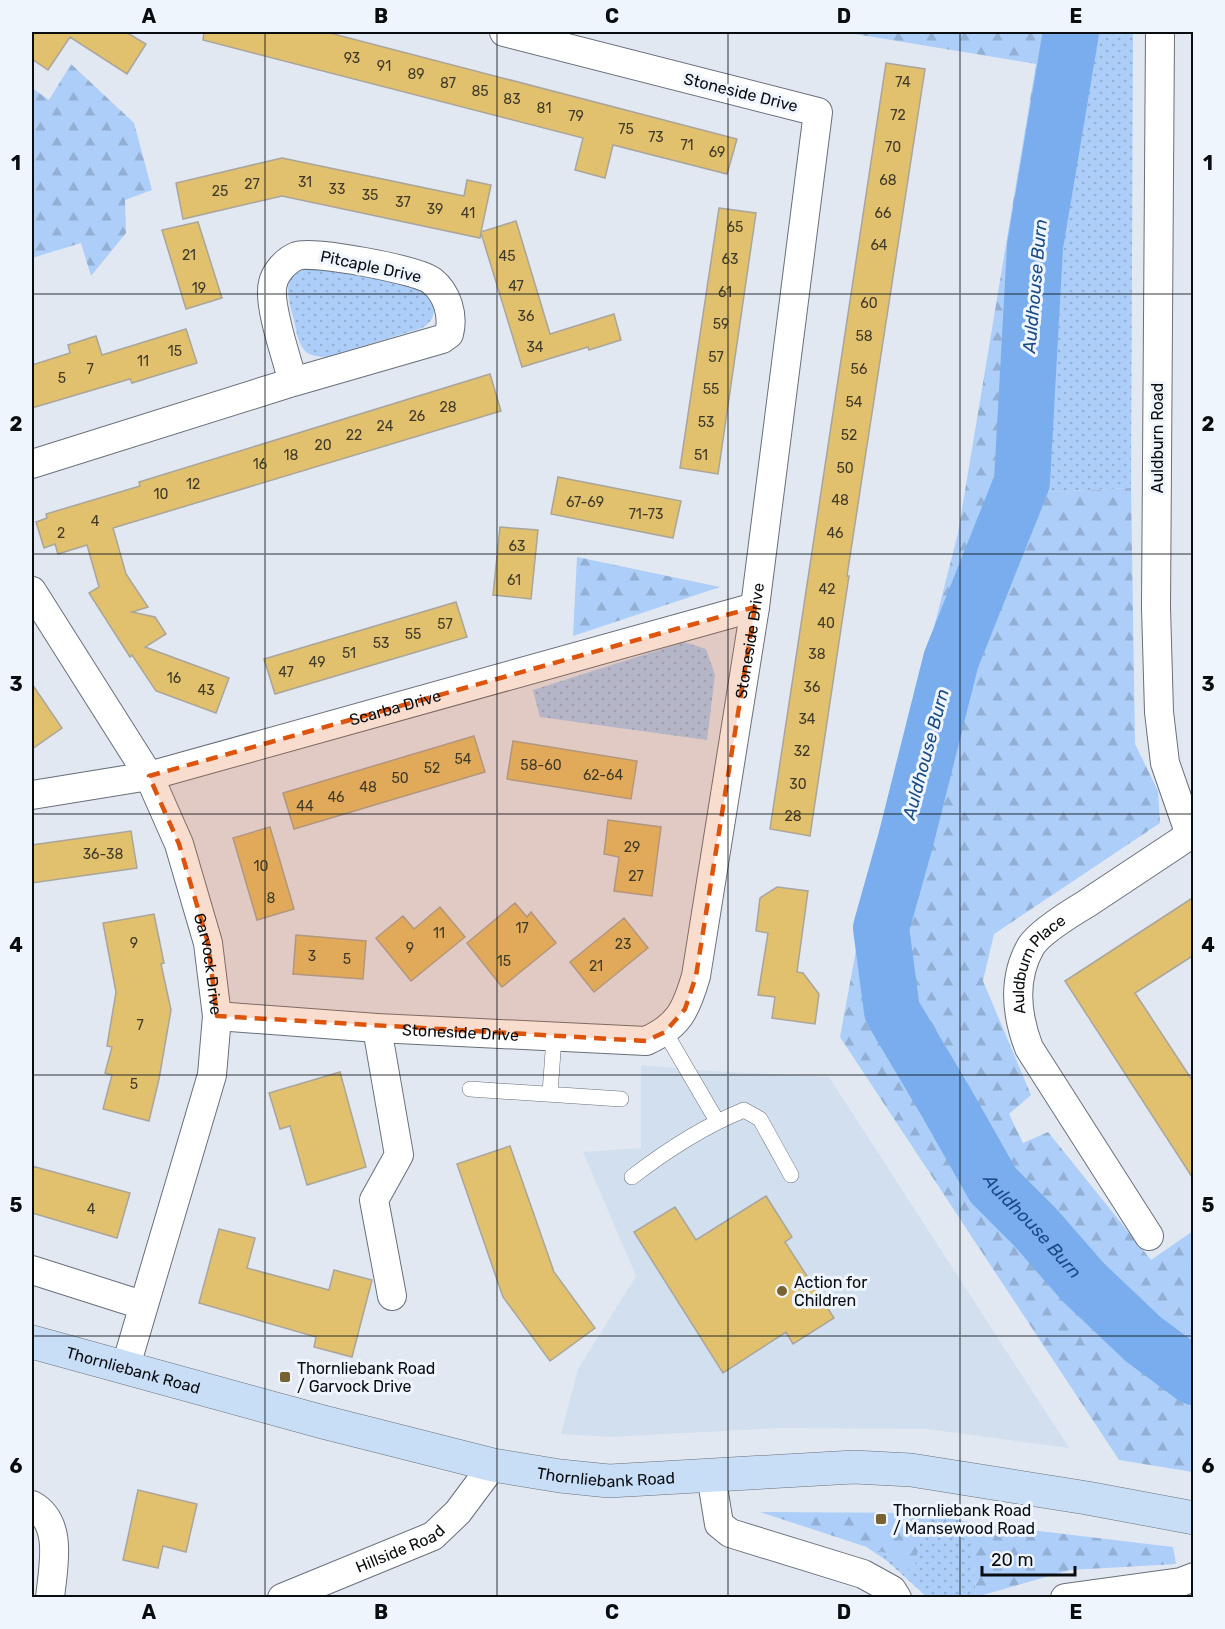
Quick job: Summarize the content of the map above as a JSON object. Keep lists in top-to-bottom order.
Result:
{
  "streets": {
    "main road": ["Thornliebank Road"],
    "street": [
      "Stoneside Drive",
      "Pitcaple Drive",
      "Auldburn Road",
      "Scarba Drive",
      "Garvock Drive",
      "Auldburn Place",
      "Hillside Road"
    ]
  },
  "crossings": [
    ["Stoneside Drive", "Scarba Drive"],
    ["Stoneside Drive", "Garvock Drive"],
    ["Auldburn Road", "Auldburn Place"],
    ["Scarba Drive", "Garvock Drive"],
    ["Garvock Drive", "Thornliebank Road"],
    ["Thornliebank Road", "Hillside Road"]
  ],
  "water": ["Auldhouse Burn"],
  "places": {
    "other": ["Action for Children"],
    "transit": ["Thornliebank Road / Garvock Drive", "Thornliebank Road / Mansewood Road"]
  },
  "house_numbers": [
    "93",
    "91",
    "89",
    "74",
    "87",
    "85",
    "83",
    "81",
    "72",
    "79",
    "75",
    "73",
    "71",
    "70",
    "69",
    "68",
    "31",
    "27",
    "33",
    "25",
    "35",
    "37",
    "39",
    "41",
    "66",
    "65",
    "64",
    "21",
    "45",
    "63",
    "47",
    "19",
    "61",
    "60",
    "36",
    "59",
    "58",
    "34",
    "15",
    "57",
    "11",
    "7",
    "56",
    "5",
    "55",
    "54",
    "28",
    "26",
    "53",
    "24",
    "22",
    "52",
    "20",
    "18",
    "51",
    "16",
    "50",
    "12",
    "10",
    "48",
    "67-69",
    "71-73",
    "4",
    "2",
    "46",
    "63",
    "61",
    "42",
    "40",
    "57",
    "55",
    "53",
    "51",
    "38",
    "49",
    "47",
    "16",
    "36",
    "43",
    "34",
    "32",
    "54",
    "58-60",
    "52",
    "62-64",
    "50",
    "30",
    "48",
    "46",
    "44",
    "28",
    "29",
    "36-38",
    "10",
    "27",
    "8",
    "17",
    "11",
    "9",
    "23",
    "9",
    "3",
    "5",
    "15",
    "21",
    "7",
    "5",
    "4"
  ],
  "scale_bar": "20 m",
  "grid": {
    "columns": [
      "A",
      "B",
      "C",
      "D",
      "E"
    ],
    "rows": [
      "1",
      "2",
      "3",
      "4",
      "5",
      "6"
    ]
  }
}
